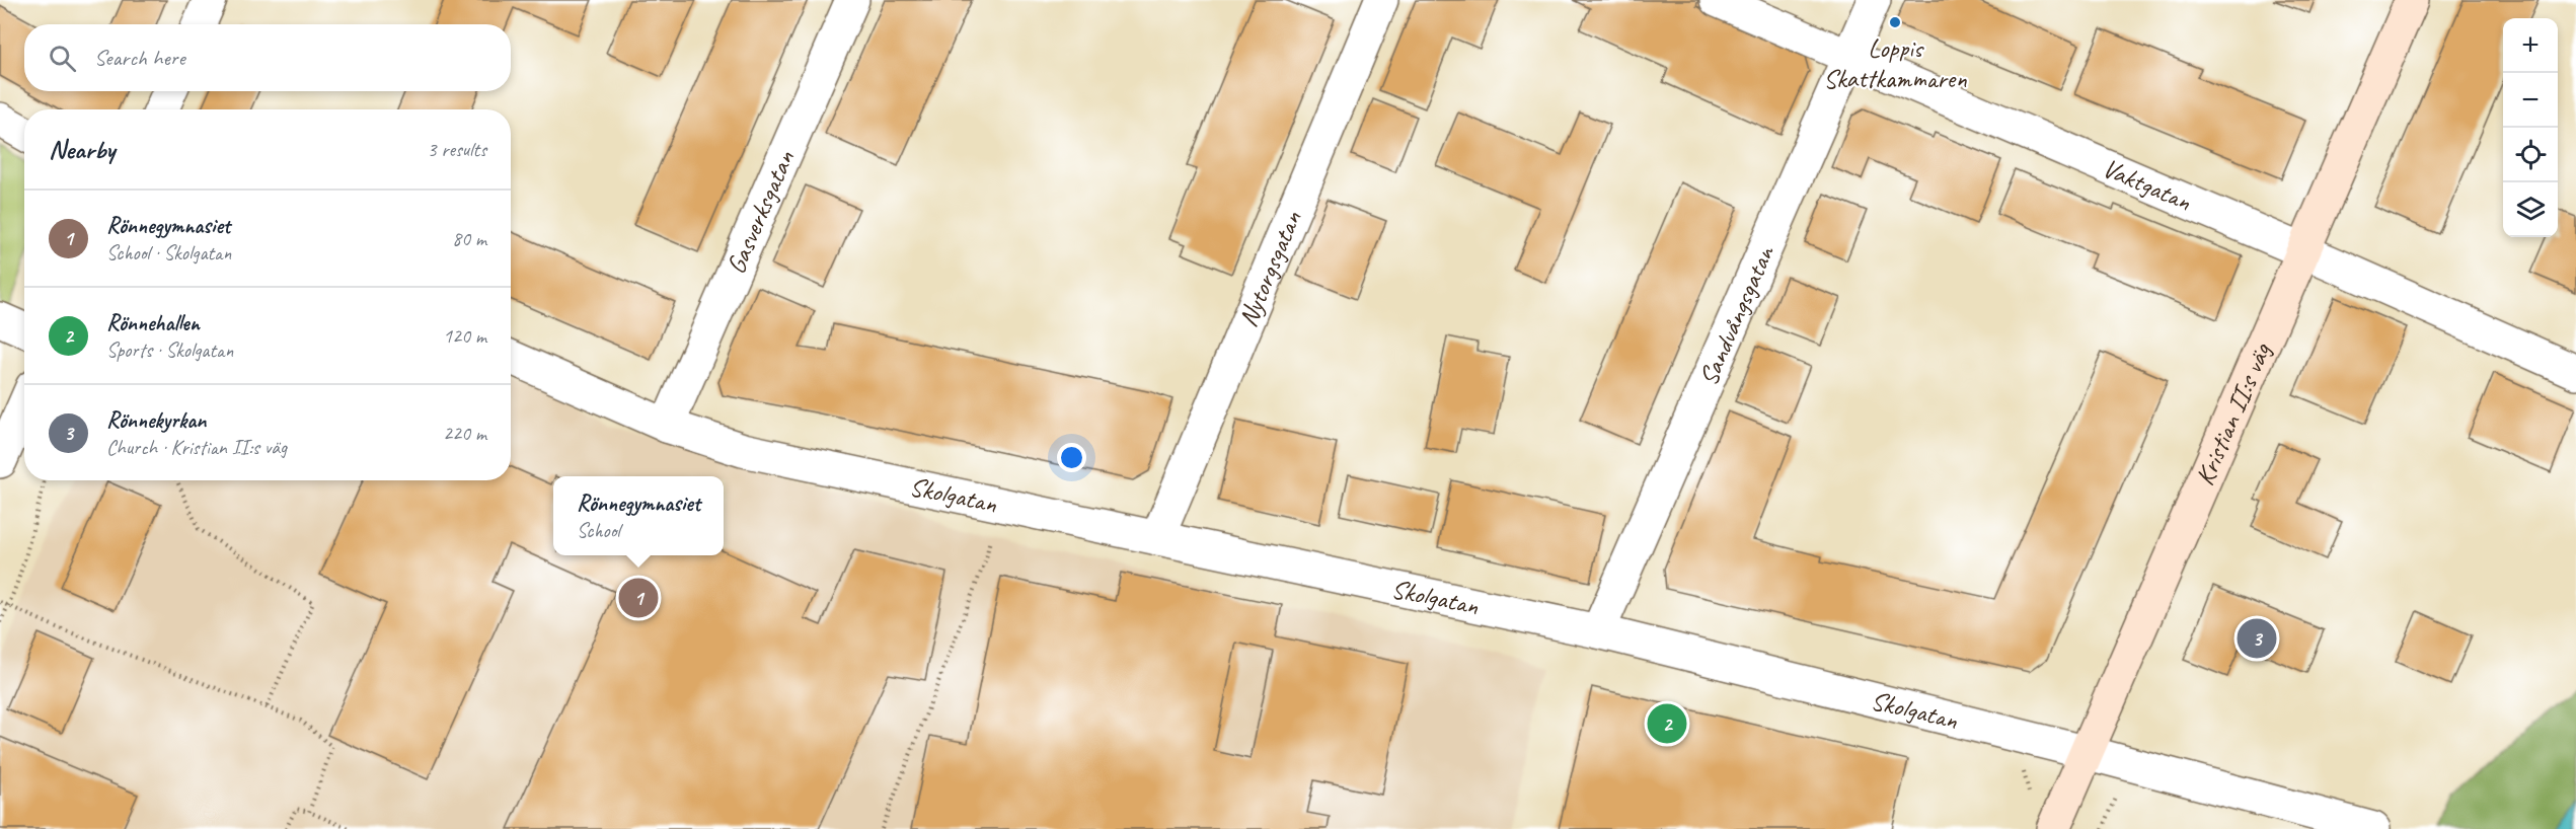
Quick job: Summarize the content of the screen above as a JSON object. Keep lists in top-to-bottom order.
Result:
{
  "streets": {
    "main road": ["Kristian II:s väg"],
    "street": [
      "Vaktgatan",
      "Gasverksgatan",
      "Nytorgsgatan",
      "Sandvångsgatan",
      "Skolgatan"
    ]
  },
  "crossings": [
    ["Vaktgatan", "Sandvångsgatan"],
    ["Vaktgatan", "Kristian II:s väg"],
    ["Gasverksgatan", "Skolgatan"],
    ["Nytorgsgatan", "Skolgatan"],
    ["Sandvångsgatan", "Skolgatan"],
    ["Kristian II:s väg", "Skolgatan"]
  ],
  "places": ["Loppis Skattkammaren"],
  "page": {
    "map_buttons": ["+", "−"],
    "search": "Search here",
    "heading": ["Nearby", "3 results"],
    "list": [
      {
        "mark": "1",
        "name": "Rönnegymnasiet",
        "note": "School · Skolgatan",
        "value": "80 m"
      },
      {
        "mark": "2",
        "name": "Rönnehallen",
        "note": "Sports · Skolgatan",
        "value": "120 m"
      },
      {
        "mark": "3",
        "name": "Rönnekyrkan",
        "note": "Church · Kristian II:s väg",
        "value": "220 m"
      }
    ],
    "popup": ["Rönnegymnasiet", "School"],
    "pins": ["1", "3", "2"]
  }
}
